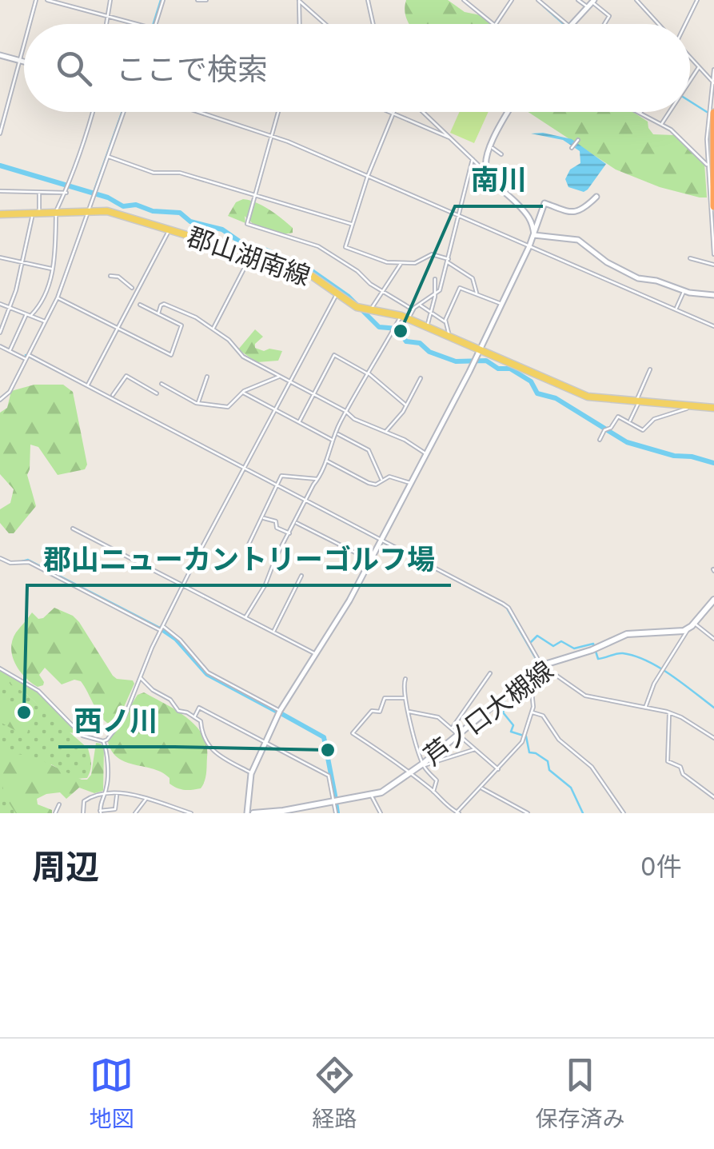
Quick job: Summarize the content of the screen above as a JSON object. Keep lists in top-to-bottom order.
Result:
{
  "streets": {
    "main road": ["郡山湖南線", "芦ノ口大槻線"]
  },
  "places": ["南川", "郡山ニューカントリーゴルフ場", "西ノ川"],
  "page": {
    "search": "ここで検索",
    "heading": ["周辺", "0件"],
    "nav": ["地図", "経路", "保存済み"]
  }
}
